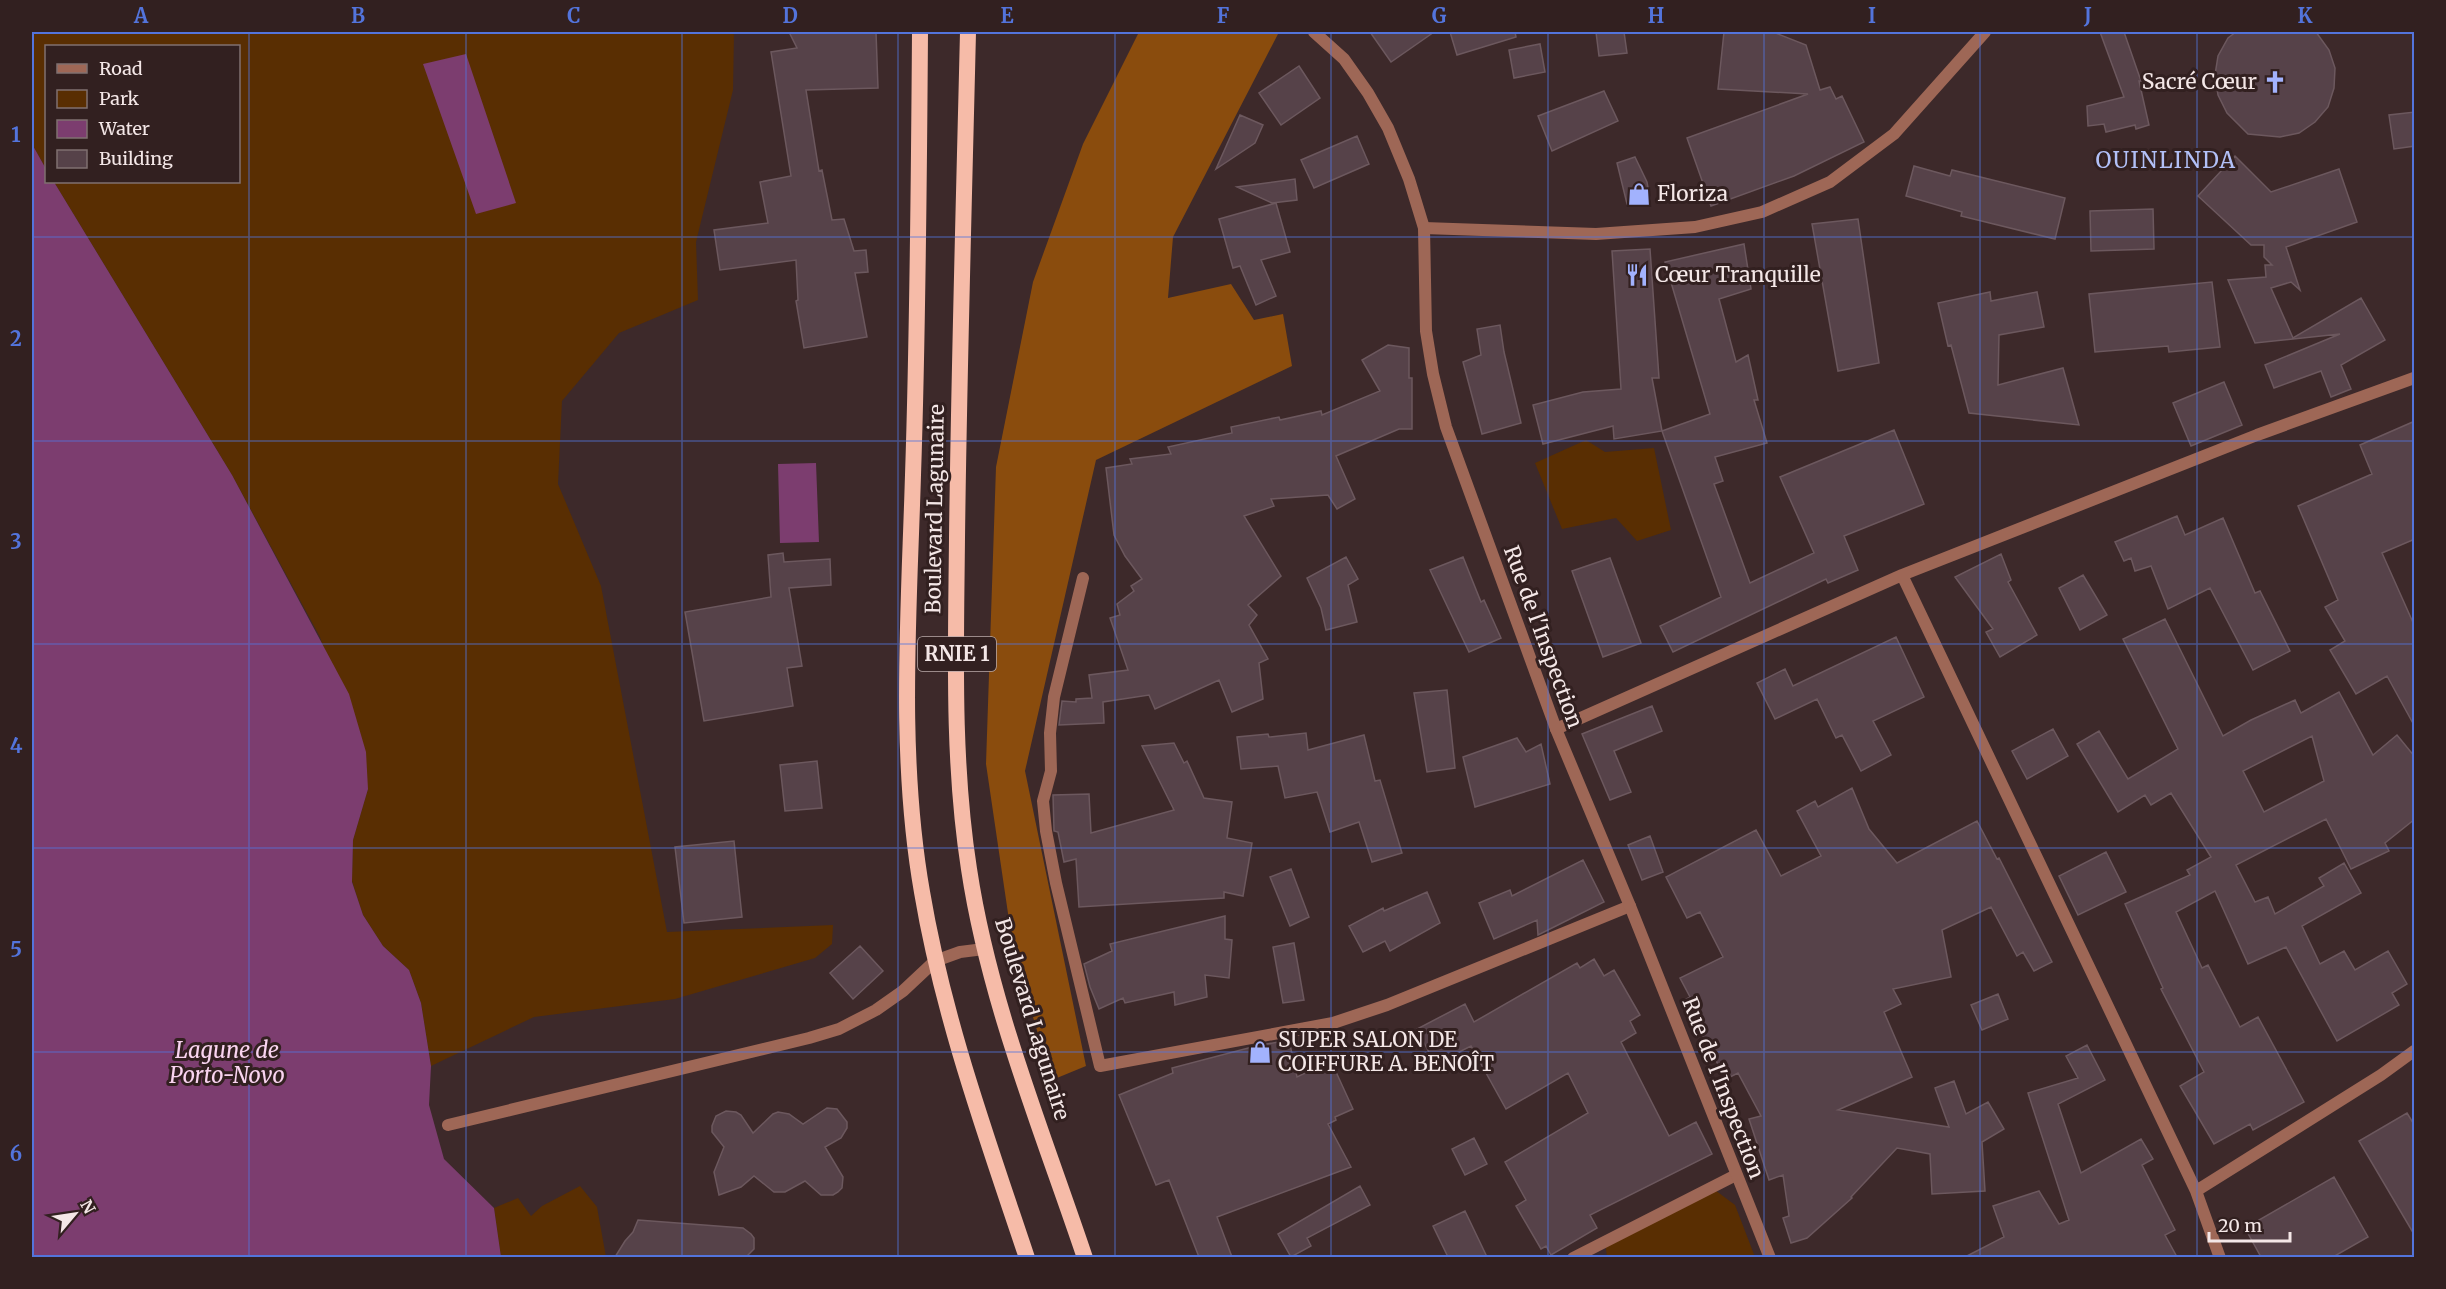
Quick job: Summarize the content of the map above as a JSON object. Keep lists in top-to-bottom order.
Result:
{
  "streets": {
    "highway": ["Boulevard Lagunaire", "RNIE 1"],
    "street": ["Rue de l'Inspection"]
  },
  "districts": ["OUINLINDA"],
  "water": ["Lagune de Porto-Novo"],
  "places": {
    "church": ["Sacré Cœur"],
    "shop": ["Floriza", "SUPER SALON DE COIFFURE A. BENOÎT"],
    "restaurant": ["Cœur Tranquille"]
  },
  "legend": [
    "Road",
    "Park",
    "Water",
    "Building"
  ],
  "scale_bar": "20 m",
  "north": "top right",
  "grid": {
    "columns": [
      "A",
      "B",
      "C",
      "D",
      "E",
      "F",
      "G",
      "H",
      "I",
      "J",
      "K"
    ],
    "rows": [
      "1",
      "2",
      "3",
      "4",
      "5",
      "6"
    ]
  }
}
